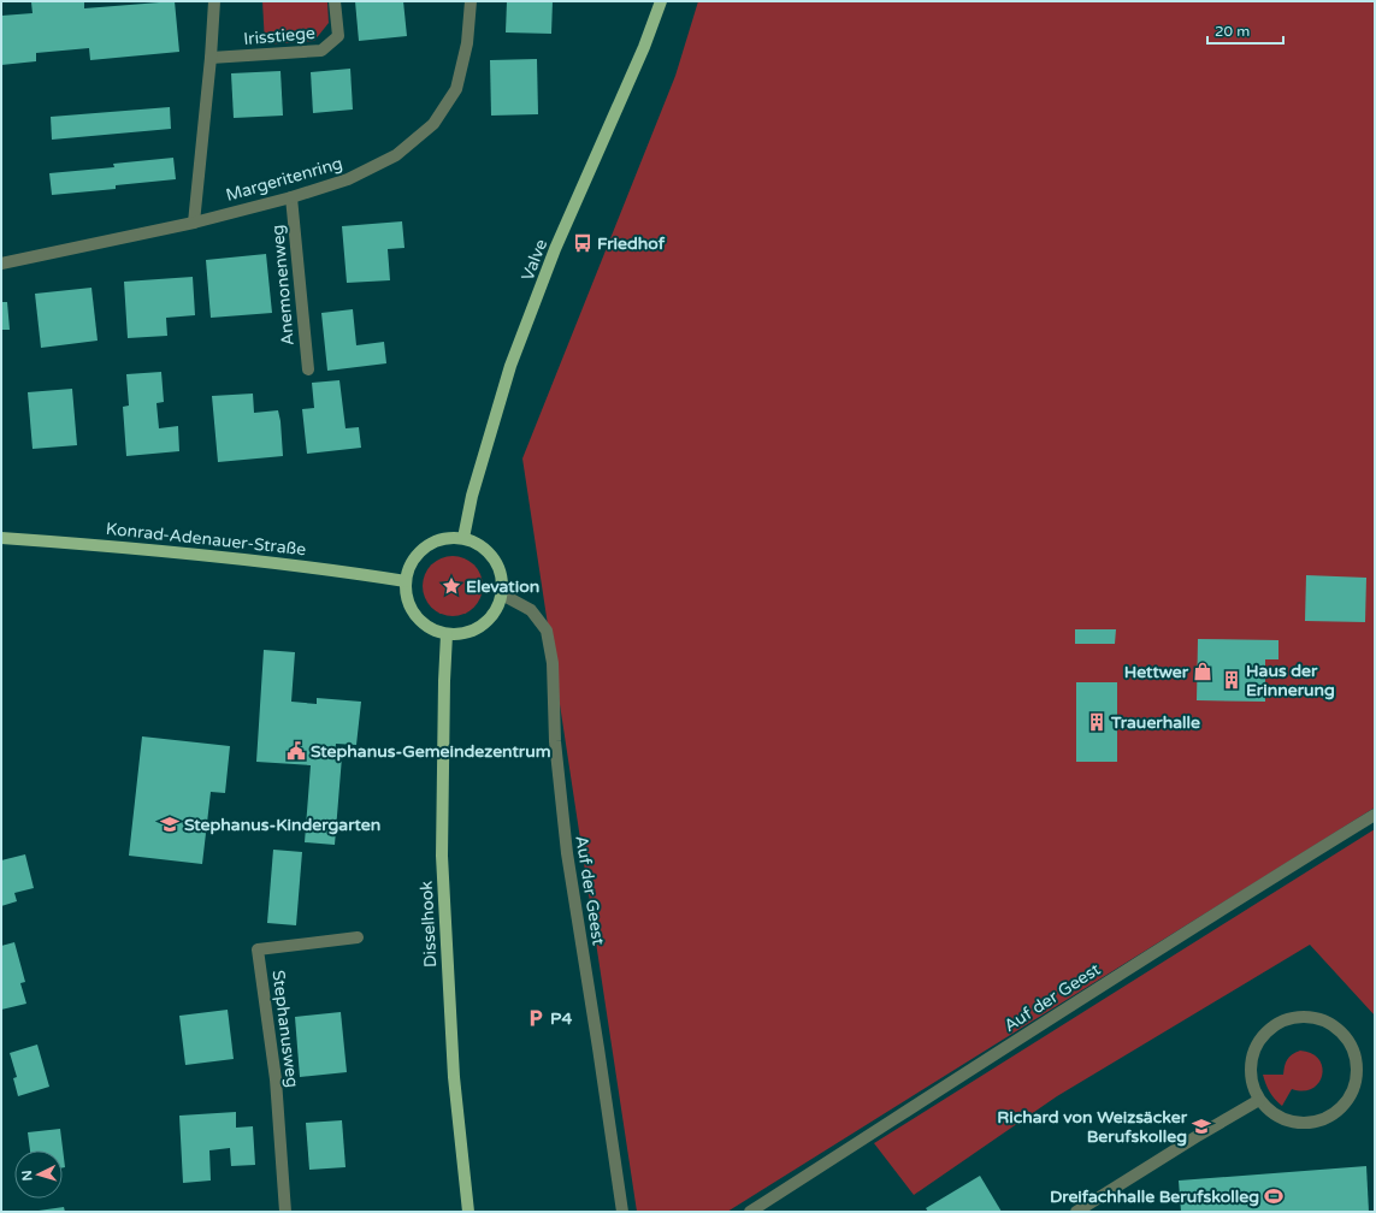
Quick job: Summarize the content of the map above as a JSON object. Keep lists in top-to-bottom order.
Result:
{
  "streets": {
    "main road": ["Valve", "Konrad-Adenauer-Straße", "Disselhook"],
    "street": [
      "Irisstiege",
      "Margeritenring",
      "Anemonenweg",
      "Auf der Geest",
      "Stephanusweg"
    ]
  },
  "crossings": [
    ["Margeritenring", "Anemonenweg"],
    ["Valve", "Konrad-Adenauer-Straße"],
    ["Valve", "Auf der Geest"],
    ["Valve", "Disselhook"],
    ["Konrad-Adenauer-Straße", "Auf der Geest"],
    ["Konrad-Adenauer-Straße", "Disselhook"],
    ["Auf der Geest", "Disselhook"]
  ],
  "places": {
    "bus stop": ["Friedhof"],
    "place": ["Elevation"],
    "shop": ["Hettwer"],
    "building": ["Haus der Erinnerung", "Trauerhalle"],
    "public building": ["Stephanus-Gemeindezentrum"],
    "school or university": ["Stephanus-Kindergarten", "Richard von Weizsäcker Berufskolleg"],
    "parking": ["P4"],
    "sports": ["Dreifachhalle Berufskolleg"]
  },
  "scale_bar": "20 m",
  "north": "left"
}
